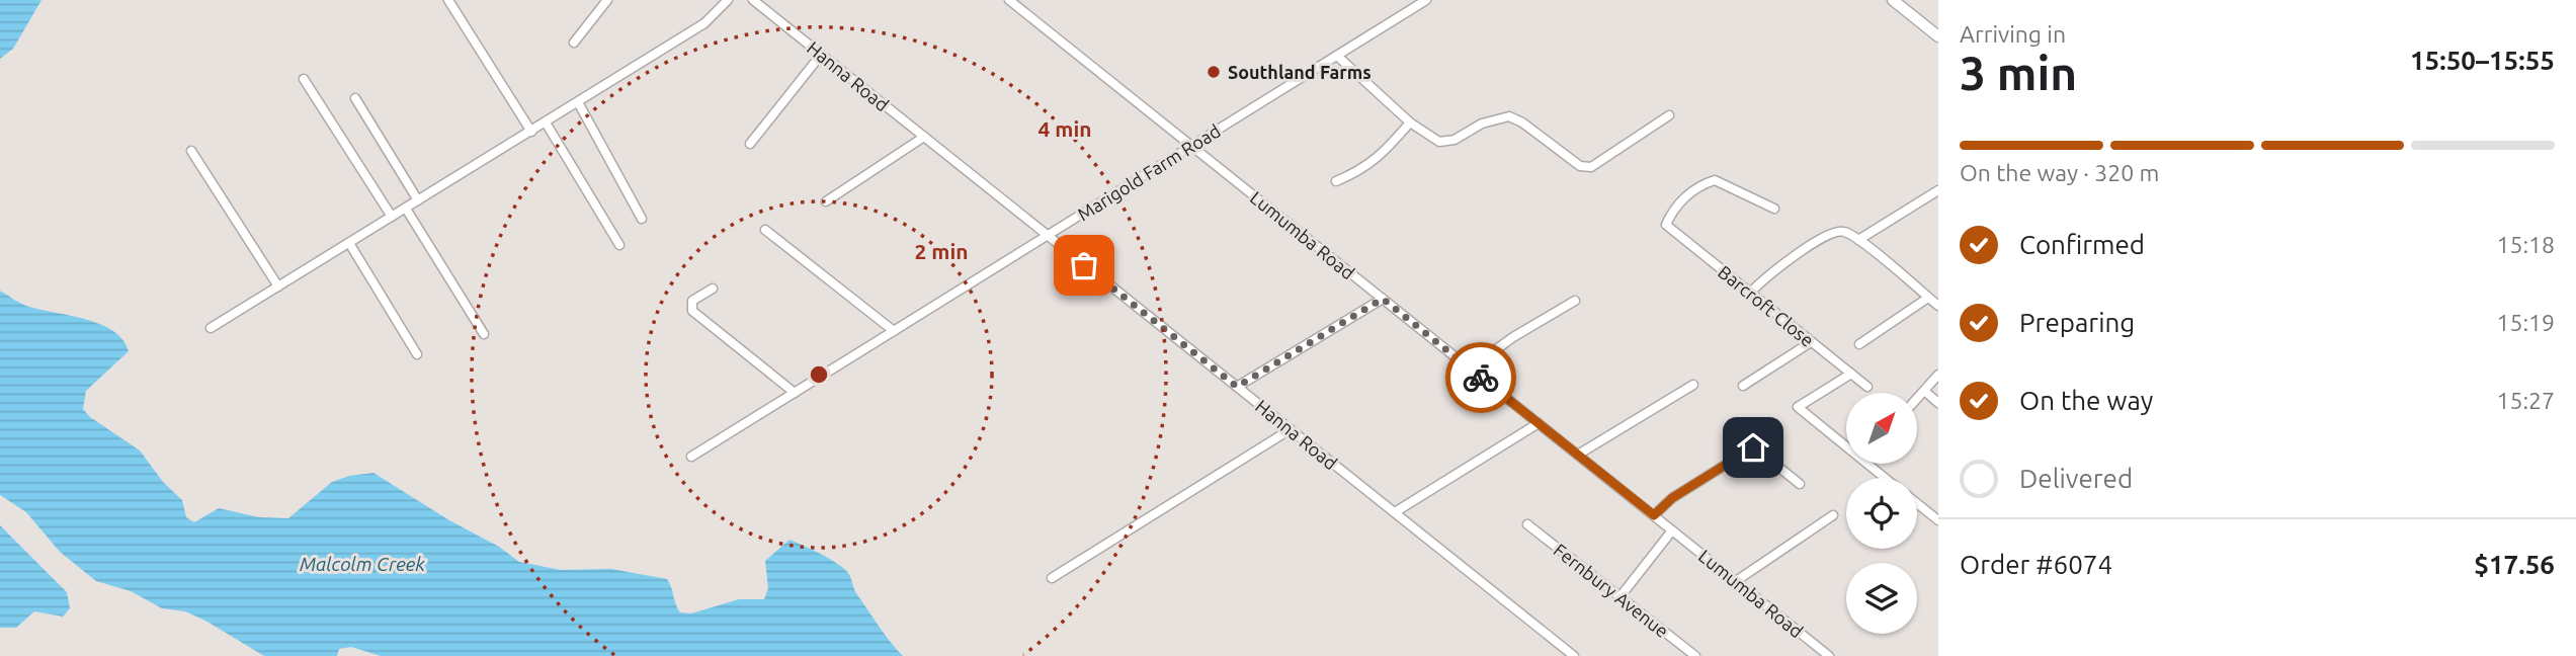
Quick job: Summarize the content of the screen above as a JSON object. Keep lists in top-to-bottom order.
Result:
{
  "streets": {
    "street": [
      "Hanna Road",
      "Marigold Farm Road",
      "Lumumba Road",
      "Barcroft Close",
      "Fernbury Avenue"
    ]
  },
  "crossings": [
    ["Hanna Road", "Marigold Farm Road"],
    ["Marigold Farm Road", "Lumumba Road"]
  ],
  "water": ["Malcolm Creek"],
  "places": ["Southland Farms"],
  "north": "top right",
  "page": {
    "heading": ["3 min", "Arriving in", "15:50–15:55"],
    "panel": ["Order #6074", "$17.56"],
    "bar": "On the way · 320 m",
    "list": [
      ["Confirmed", "15:18"],
      ["Preparing", "15:19"],
      ["On the way", "15:27"],
      "Delivered"
    ]
  },
  "rings": ["4 min", "2 min"]
}
